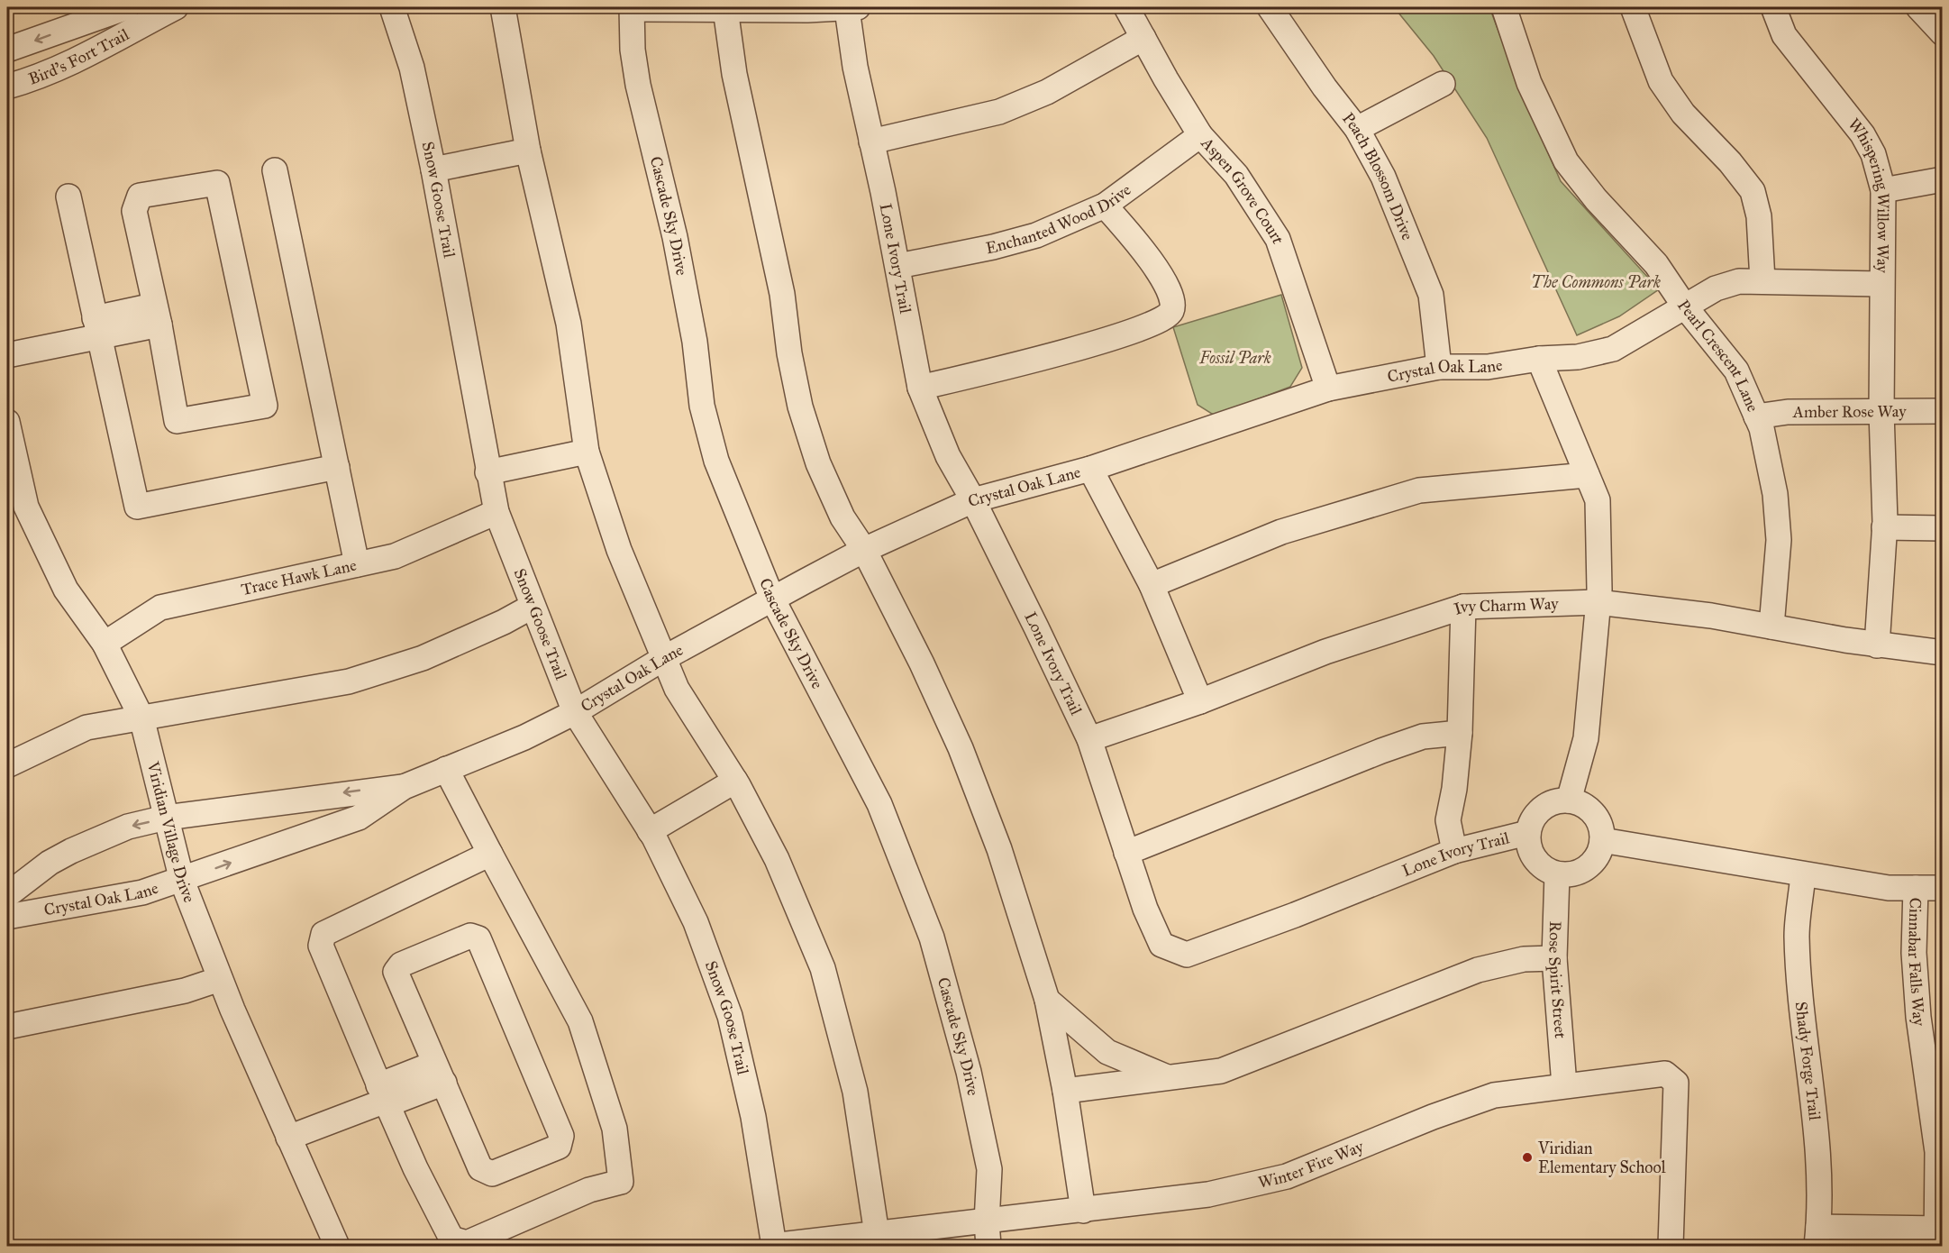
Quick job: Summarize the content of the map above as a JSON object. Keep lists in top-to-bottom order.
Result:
{
  "streets": {
    "street": [
      "Bird's Fort Trail",
      "Peach Blossom Drive",
      "Aspen Grove Court",
      "Whispering Willow Way",
      "Snow Goose Trail",
      "Cascade Sky Drive",
      "Enchanted Wood Drive",
      "Lone Ivory Trail",
      "Pearl Crescent Lane",
      "Crystal Oak Lane",
      "Amber Rose Way",
      "Trace Hawk Lane",
      "Ivy Charm Way",
      "Viridian Village Drive",
      "Cinnabar Falls Way",
      "Rose Spirit Street",
      "Shady Forge Trail",
      "Winter Fire Way"
    ]
  },
  "crossings": [
    ["Peach Blossom Drive", "Crystal Oak Lane"],
    ["Aspen Grove Court", "Enchanted Wood Drive"],
    ["Aspen Grove Court", "Crystal Oak Lane"],
    ["Whispering Willow Way", "Crystal Oak Lane"],
    ["Whispering Willow Way", "Amber Rose Way"],
    ["Whispering Willow Way", "Ivy Charm Way"],
    ["Snow Goose Trail", "Crystal Oak Lane"],
    ["Snow Goose Trail", "Trace Hawk Lane"],
    ["Snow Goose Trail", "Winter Fire Way"],
    ["Cascade Sky Drive", "Crystal Oak Lane"],
    ["Cascade Sky Drive", "Winter Fire Way"],
    ["Enchanted Wood Drive", "Lone Ivory Trail"],
    ["Lone Ivory Trail", "Crystal Oak Lane"],
    ["Lone Ivory Trail", "Ivy Charm Way"],
    ["Lone Ivory Trail", "Rose Spirit Street"],
    ["Pearl Crescent Lane", "Crystal Oak Lane"],
    ["Pearl Crescent Lane", "Amber Rose Way"],
    ["Pearl Crescent Lane", "Ivy Charm Way"],
    ["Crystal Oak Lane", "Viridian Village Drive"],
    ["Trace Hawk Lane", "Viridian Village Drive"],
    ["Rose Spirit Street", "Winter Fire Way"]
  ],
  "parks": ["The Commons Park", "Fossil Park"],
  "places": ["Viridian Elementary School"]
}
